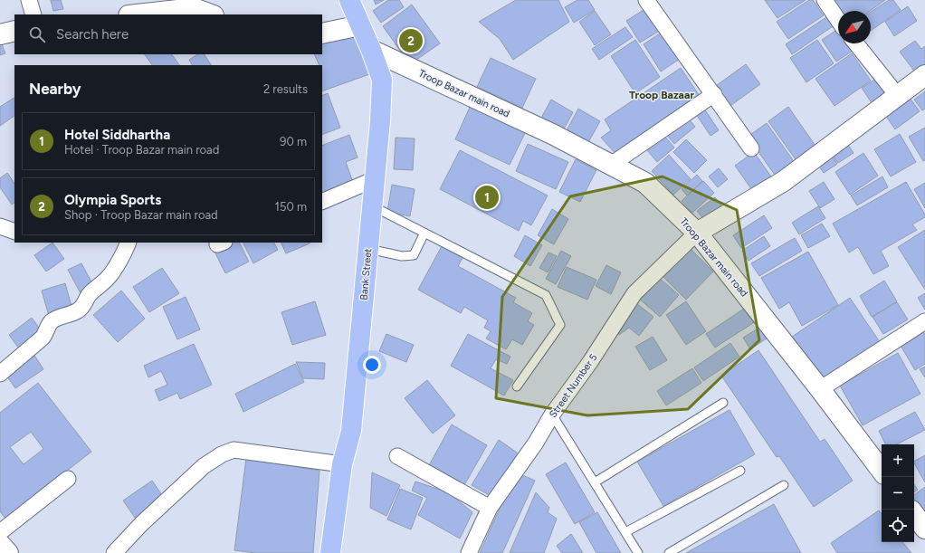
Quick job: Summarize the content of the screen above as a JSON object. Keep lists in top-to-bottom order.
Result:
{
  "streets": {
    "main road": ["Bank Street"],
    "street": ["Troop Bazar main road", "Street Number 5"]
  },
  "crossings": [
    ["Troop Bazar main road", "Bank Street"],
    ["Troop Bazar main road", "Street Number 5"]
  ],
  "districts": ["Troop Bazaar"],
  "north": "bottom left",
  "page": {
    "search": "Search here",
    "pins": ["2", "1"],
    "heading": ["Nearby", "2 results"],
    "list": [
      {
        "mark": "1",
        "name": "Hotel Siddhartha",
        "note": "Hotel · Troop Bazar main road",
        "value": "90 m"
      },
      {
        "mark": "2",
        "name": "Olympia Sports",
        "note": "Shop · Troop Bazar main road",
        "value": "150 m"
      }
    ],
    "map_buttons": ["+", "−"]
  }
}
